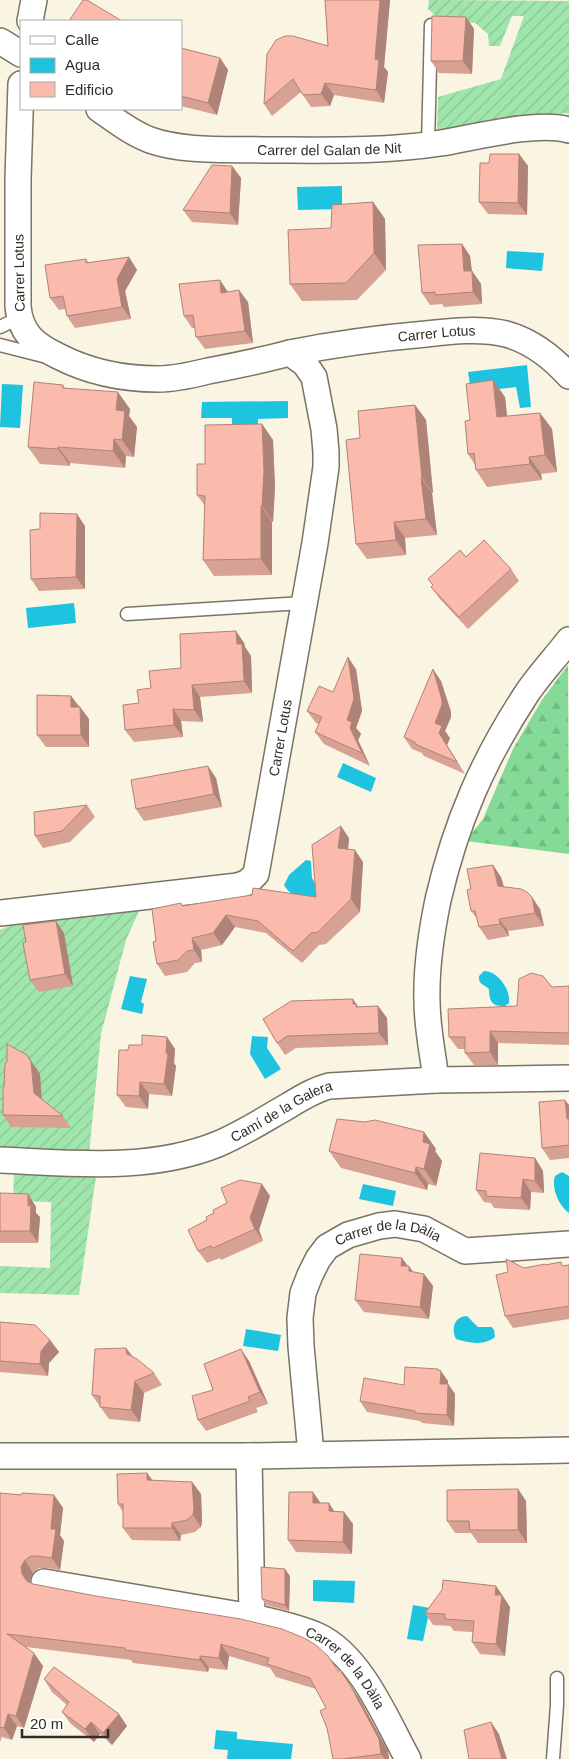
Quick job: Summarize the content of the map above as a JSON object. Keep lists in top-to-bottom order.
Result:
{
  "streets": {
    "street": [
      "Carrer del Galan de Nit",
      "Carrer Lotus",
      "Camí de la Galera",
      "Carrer de la Dàlia"
    ]
  },
  "legend": ["Calle", "Agua", "Edificio"],
  "scale_bar": "20 m"
}
